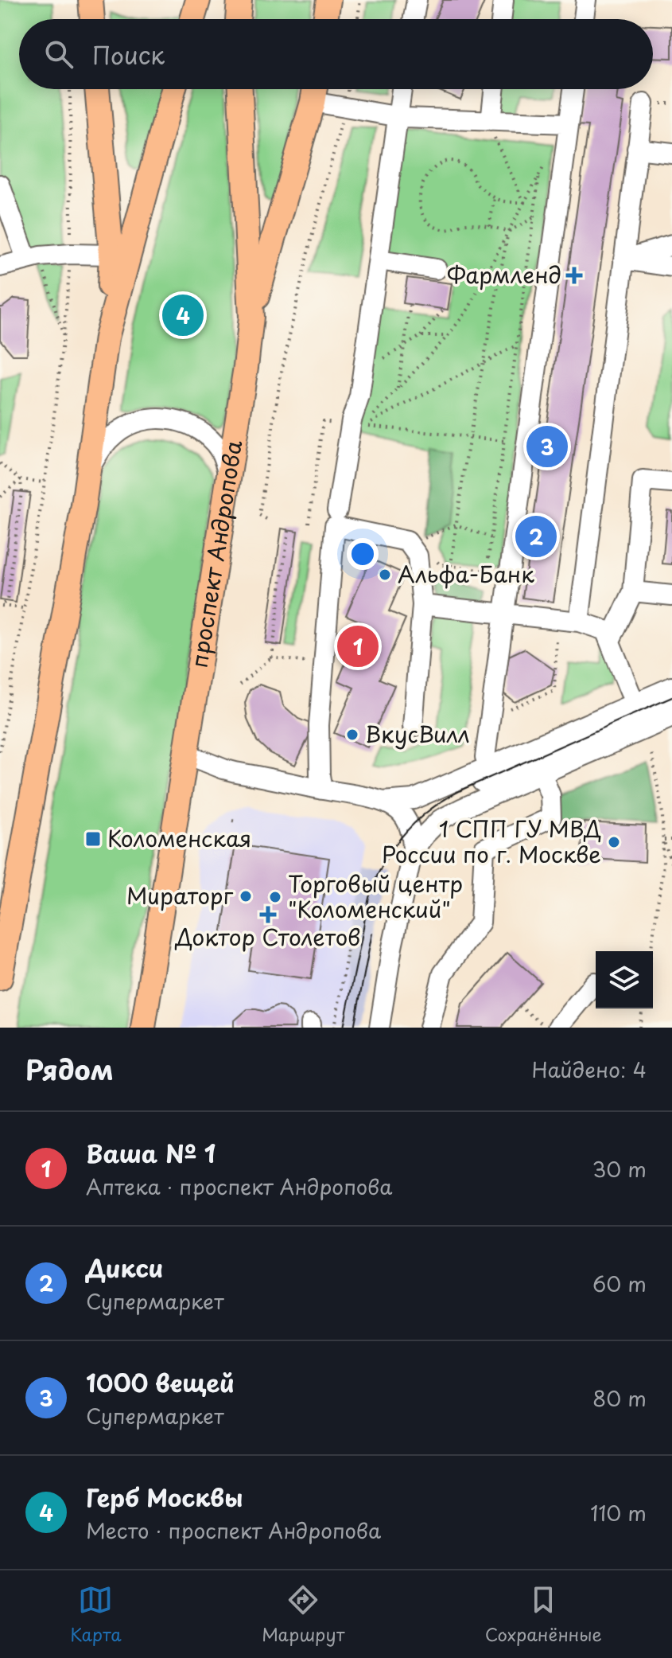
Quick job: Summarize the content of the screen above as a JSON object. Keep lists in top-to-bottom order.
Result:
{
  "streets": {
    "main road": ["проспект Андропова"]
  },
  "places": {
    "health": ["Фармленд", "Доктор Столетов"],
    "other": [
      "Альфа-Банк",
      "ВкусВилл",
      "1 СПП ГУ МВД России по г. Москве",
      "Мираторг",
      "Торговый центр \"Коломенский\""
    ],
    "transit": ["Коломенская"]
  },
  "page": {
    "search": "Поиск",
    "pins": [
      "4",
      "3",
      "2",
      "1"
    ],
    "heading": ["Рядом", "Найдено: 4"],
    "list": [
      {
        "mark": "1",
        "name": "Ваша № 1",
        "note": "Аптека · проспект Андропова",
        "value": "30 m"
      },
      {
        "mark": "2",
        "name": "Дикси",
        "note": "Супермаркет",
        "value": "60 m"
      },
      {
        "mark": "3",
        "name": "1000 вещей",
        "note": "Супермаркет",
        "value": "80 m"
      },
      {
        "mark": "4",
        "name": "Герб Москвы",
        "note": "Место · проспект Андропова",
        "value": "110 m"
      }
    ],
    "nav": ["Карта", "Маршрут", "Сохранённые"]
  }
}
